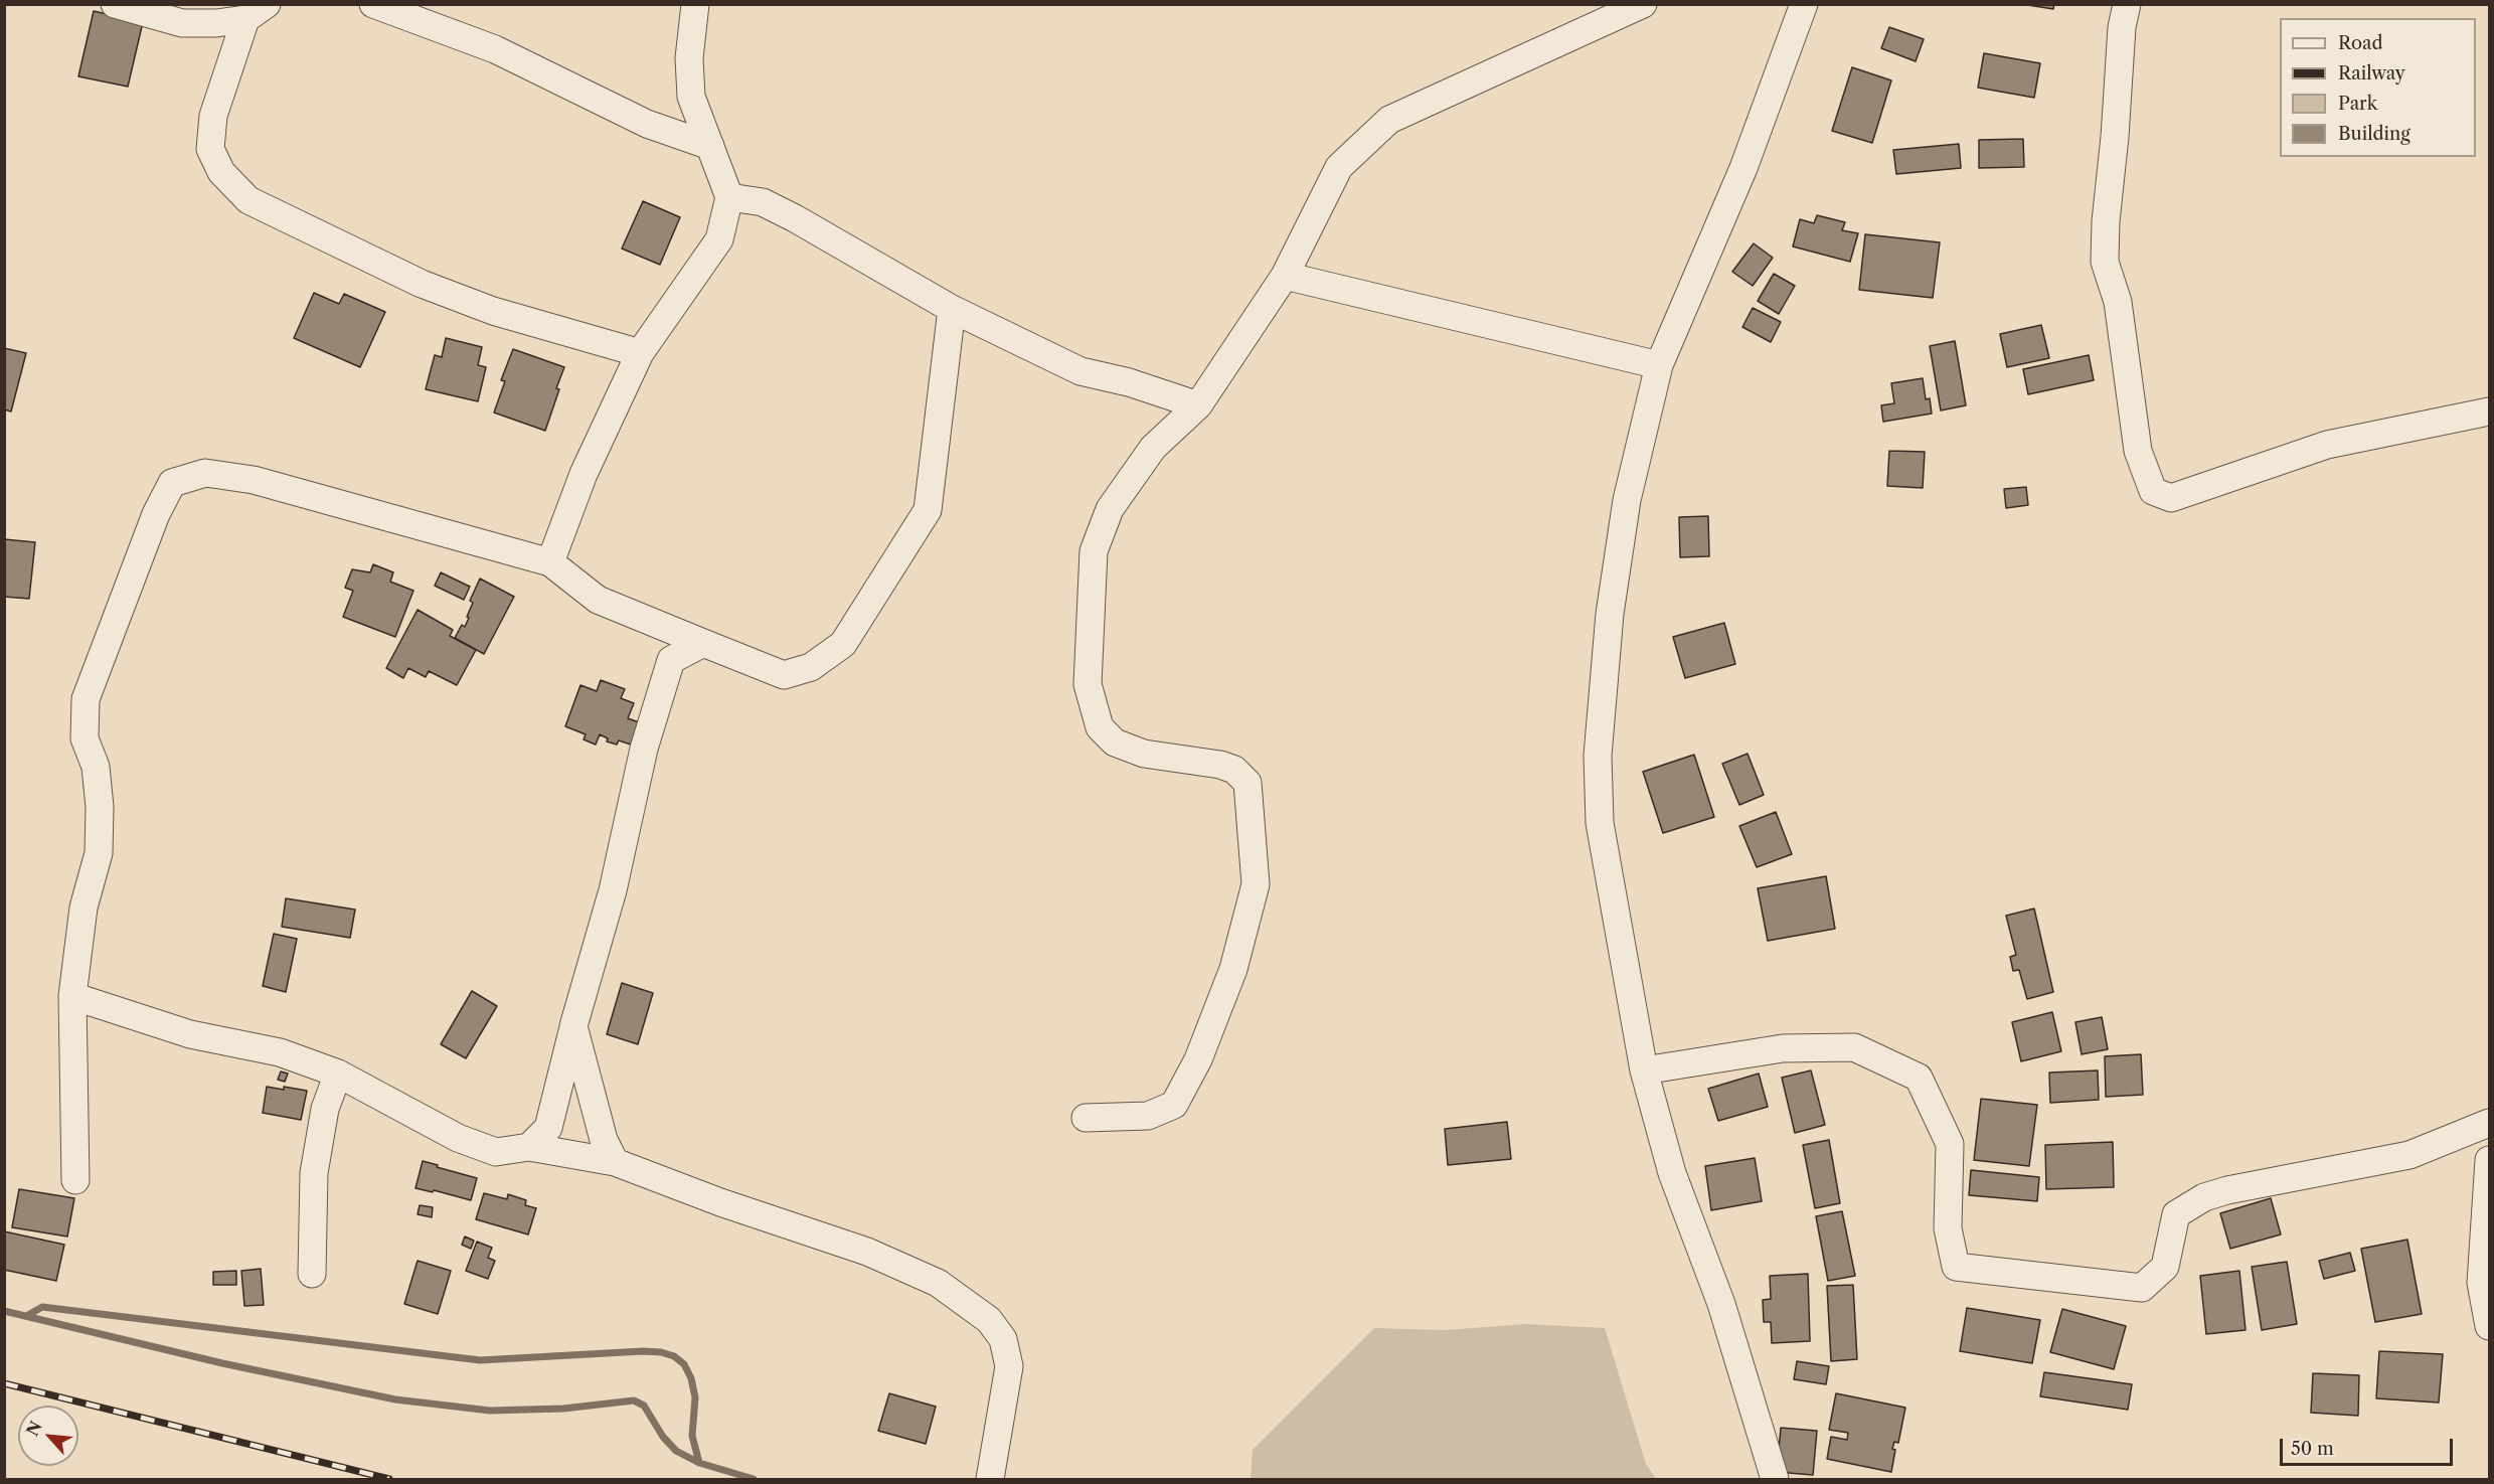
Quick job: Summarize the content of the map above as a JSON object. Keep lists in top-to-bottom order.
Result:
{
  "legend": [
    "Road",
    "Railway",
    "Park",
    "Building"
  ],
  "scale_bar": "50 m",
  "north": "top left"
}
